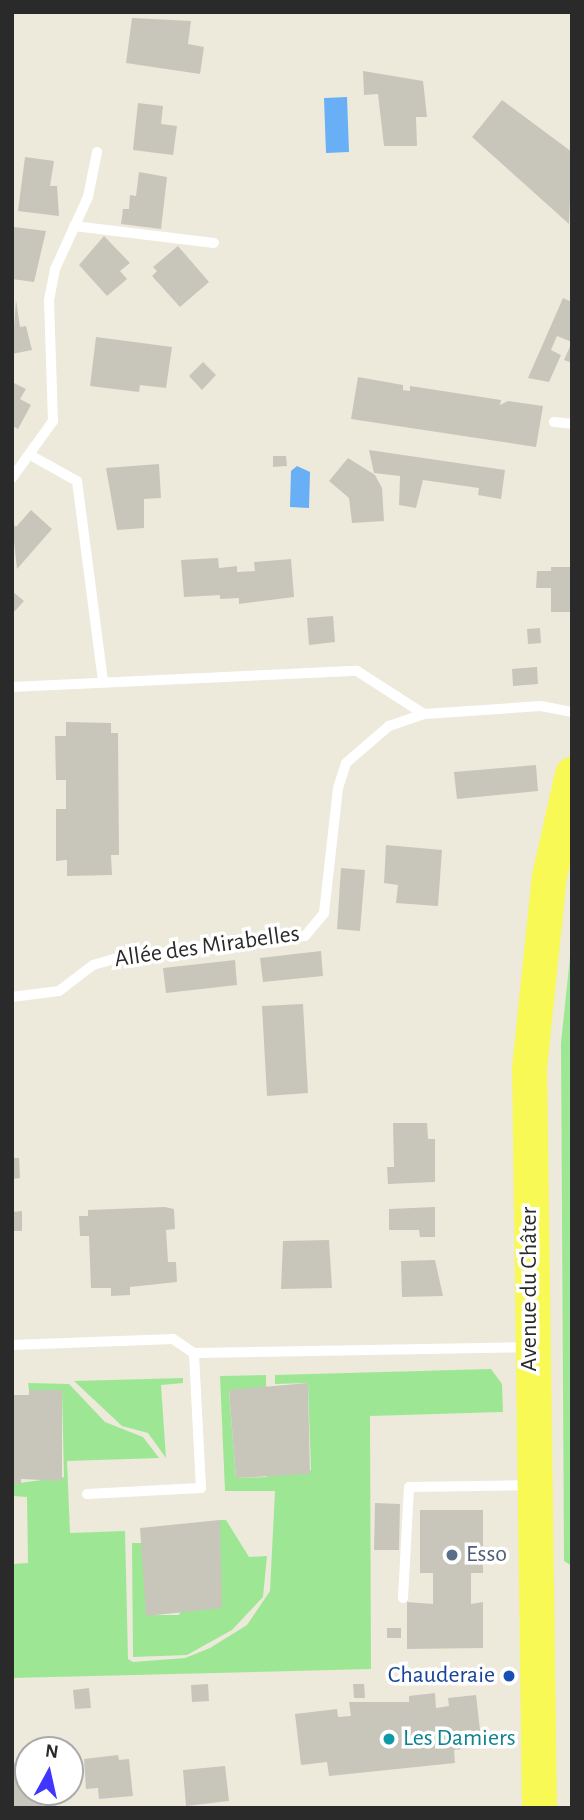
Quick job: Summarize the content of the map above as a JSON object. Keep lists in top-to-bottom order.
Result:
{
  "streets": {
    "main road": ["Avenue du Châter"],
    "lane": ["Allée des Mirabelles"]
  },
  "places": ["Esso", "Chauderaie", "Les Damiers"],
  "north": "top"
}
